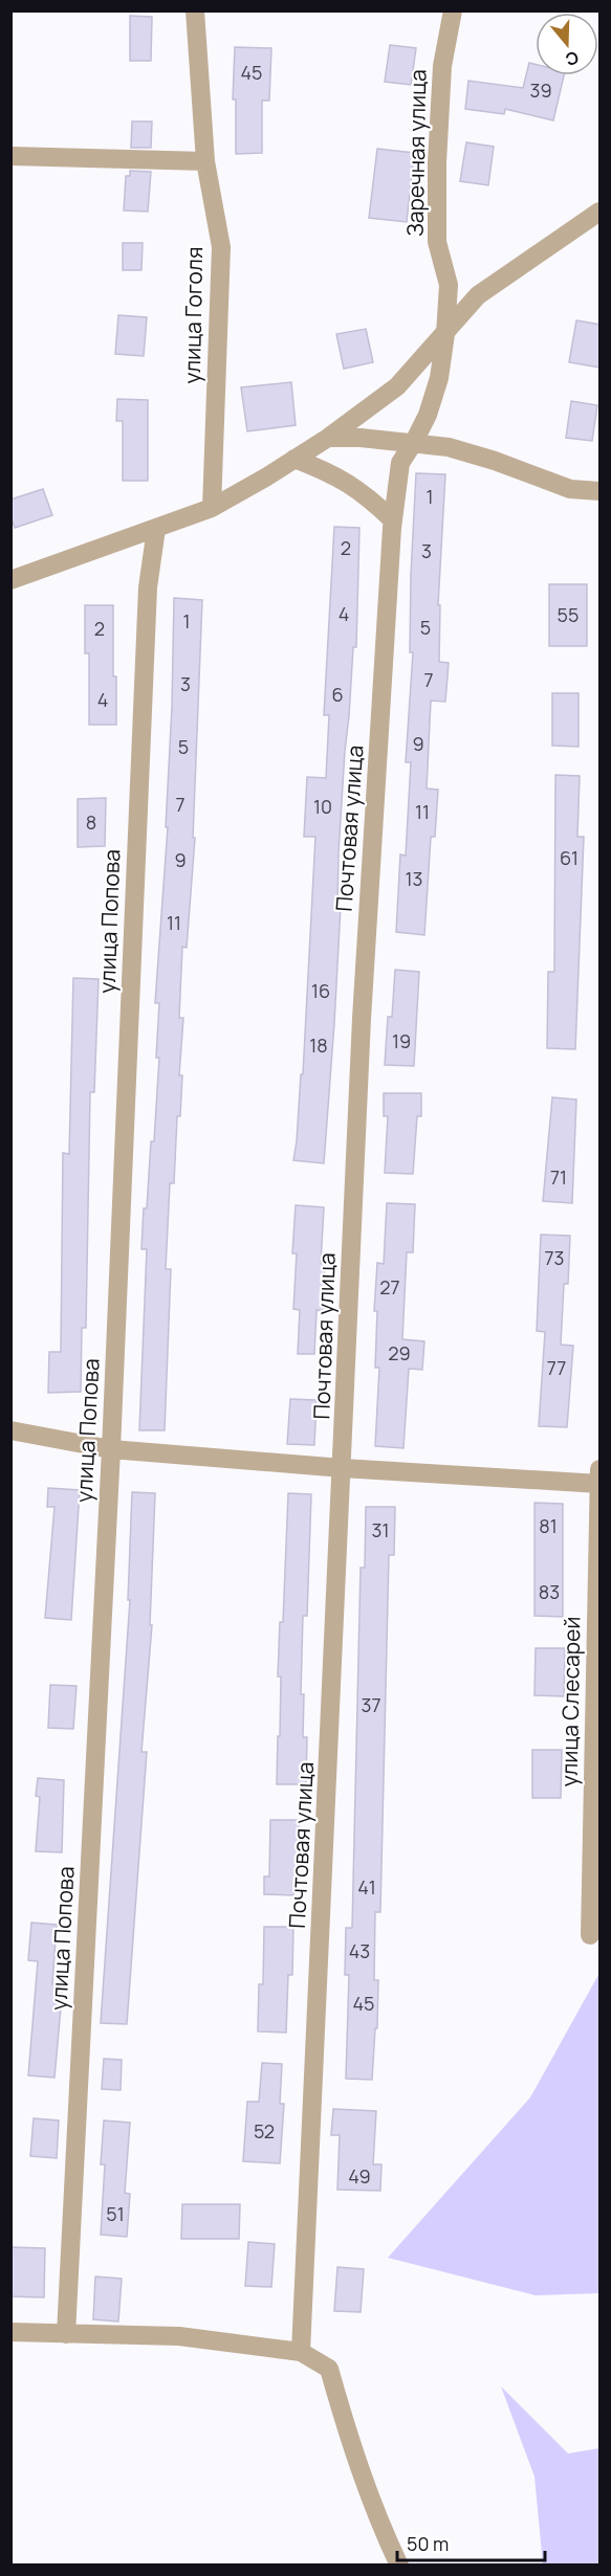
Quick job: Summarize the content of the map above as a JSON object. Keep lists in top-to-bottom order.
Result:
{
  "streets": {
    "street": [
      "Заречная улица",
      "улица Гоголя",
      "Почтовая улица",
      "улица Попова",
      "улица Слесарей"
    ]
  },
  "crossings": [
    ["Заречная улица", "Почтовая улица"]
  ],
  "house_numbers": [
    "45",
    "39",
    "1",
    "2",
    "3",
    "4",
    "55",
    "1",
    "5",
    "2",
    "7",
    "3",
    "6",
    "4",
    "9",
    "5",
    "7",
    "10",
    "11",
    "8",
    "61",
    "9",
    "13",
    "11",
    "16",
    "19",
    "18",
    "71",
    "73",
    "27",
    "29",
    "77",
    "81",
    "31",
    "83",
    "37",
    "41",
    "43",
    "45",
    "52",
    "49",
    "51"
  ],
  "scale_bar": "50 m",
  "north": "bottom"
}
